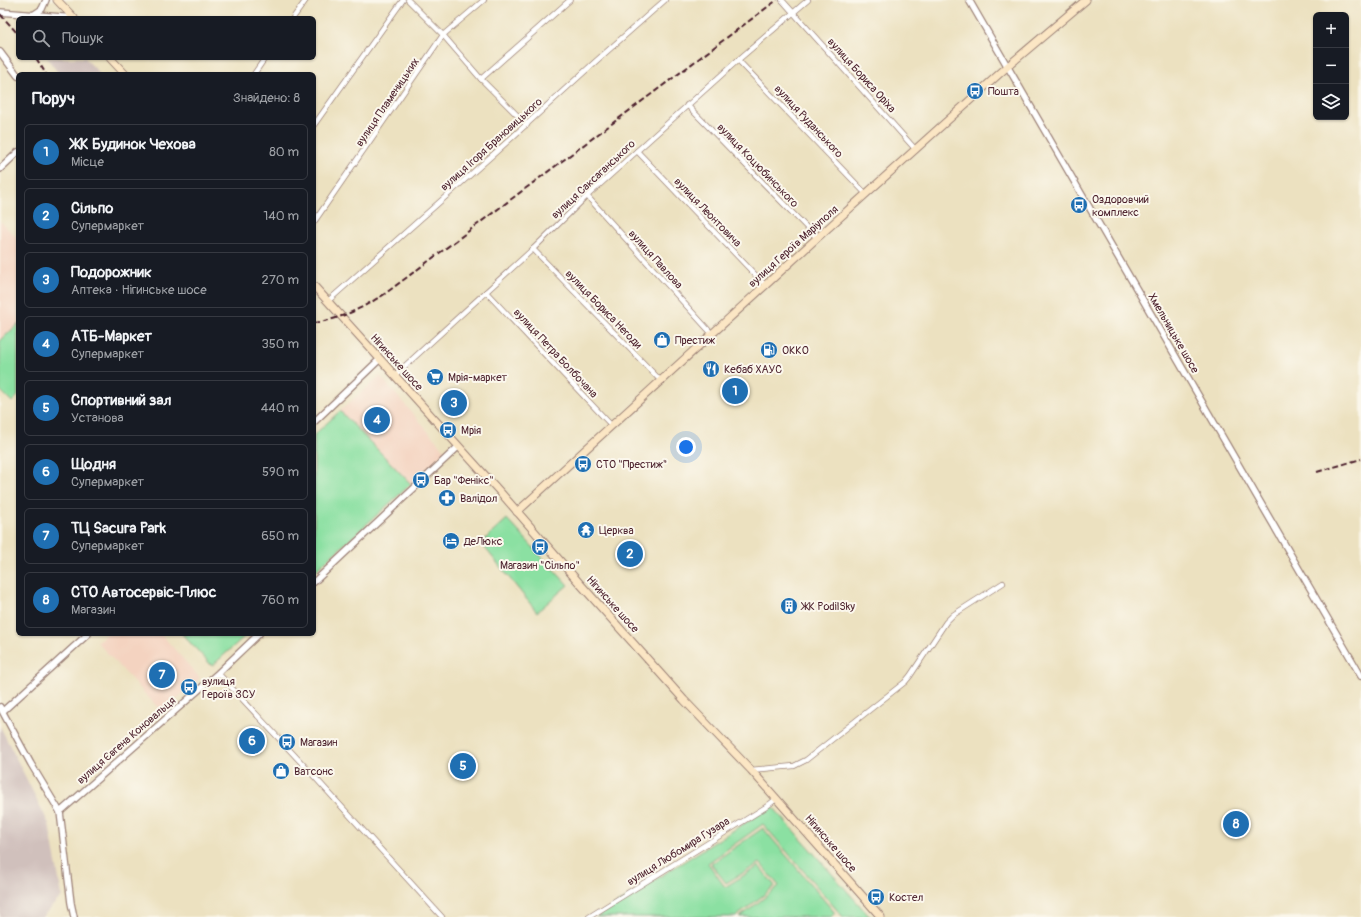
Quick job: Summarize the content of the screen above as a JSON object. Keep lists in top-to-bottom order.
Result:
{
  "streets": {
    "main road": ["вулиця Героїв Маріуполя", "Нігинське шосе"],
    "street": [
      "вулиця Бориса Оріха",
      "вулиця Пламеницьких",
      "вулиця Руданського",
      "вулиця Ігоря Брановицького",
      "вулиця Коцюбинського",
      "вулиця Саксаганського",
      "вулиця Леонтовича",
      "вулиця Павлова",
      "вулиця Бориса Негоди",
      "Хмельницьке шосе",
      "вулиця Петра Болбочана",
      "вулиця Євгена Коновальця",
      "вулиця Любомира Гузара"
    ]
  },
  "crossings": [
    ["вулиця Бориса Оріха", "вулиця Саксаганського"],
    ["вулиця Бориса Оріха", "вулиця Героїв Маріуполя"],
    ["вулиця Руданського", "вулиця Саксаганського"],
    ["вулиця Руданського", "вулиця Героїв Маріуполя"],
    ["вулиця Ігоря Брановицького", "Нігинське шосе"],
    ["вулиця Коцюбинського", "вулиця Саксаганського"],
    ["вулиця Коцюбинського", "вулиця Героїв Маріуполя"],
    ["вулиця Саксаганського", "вулиця Леонтовича"],
    ["вулиця Саксаганського", "вулиця Павлова"],
    ["вулиця Саксаганського", "вулиця Бориса Негоди"],
    ["вулиця Саксаганського", "вулиця Петра Болбочана"],
    ["вулиця Саксаганського", "Нігинське шосе"],
    ["вулиця Леонтовича", "вулиця Героїв Маріуполя"],
    ["вулиця Героїв Маріуполя", "вулиця Павлова"],
    ["вулиця Героїв Маріуполя", "вулиця Бориса Негоди"],
    ["вулиця Героїв Маріуполя", "Хмельницьке шосе"],
    ["вулиця Героїв Маріуполя", "вулиця Петра Болбочана"],
    ["вулиця Героїв Маріуполя", "Нігинське шосе"],
    ["Нігинське шосе", "вулиця Любомира Гузара"]
  ],
  "places": {
    "bus stop": [
      "Пошта",
      "Оздоровчий комплекс",
      "Мрія",
      "СТО \"Престиж\"",
      "Бар \"Фенікс\"",
      "Магазин \"Сільпо\"",
      "вулиця Героїв ЗСУ",
      "Магазин",
      "Костел"
    ],
    "shop": ["Престиж", "Ватсонс"],
    "fuel station": ["ОККО"],
    "restaurant": ["Кебаб ХАУС"],
    "supermarket": ["Мрія-маркет"],
    "pharmacy": ["Валідол"],
    "temple": ["Церква"],
    "hotel": ["ДеЛюкс"],
    "building": ["ЖК PodilSky"]
  },
  "page": {
    "map_buttons": ["+", "−"],
    "search": "Пошук",
    "heading": ["Поруч", "Знайдено: 8"],
    "list": [
      {
        "mark": "1",
        "name": "ЖК Будинок Чехова",
        "note": "Місце",
        "value": "80 m"
      },
      {
        "mark": "2",
        "name": "Сільпо",
        "note": "Супермаркет",
        "value": "140 m"
      },
      {
        "mark": "3",
        "name": "Подорожник",
        "note": "Аптека · Нігинське шосе",
        "value": "270 m"
      },
      {
        "mark": "4",
        "name": "АТБ-Маркет",
        "note": "Супермаркет",
        "value": "350 m"
      },
      {
        "mark": "5",
        "name": "Спортивний зал",
        "note": "Установа",
        "value": "440 m"
      },
      {
        "mark": "6",
        "name": "Щодня",
        "note": "Супермаркет",
        "value": "590 m"
      },
      {
        "mark": "7",
        "name": "ТЦ Sacura Park",
        "note": "Супермаркет",
        "value": "650 m"
      },
      {
        "mark": "8",
        "name": "СТО Автосервіс-Плюс",
        "note": "Магазин",
        "value": "760 m"
      }
    ],
    "pins": [
      "1",
      "3",
      "4",
      "2",
      "7",
      "6",
      "5",
      "8"
    ]
  }
}
